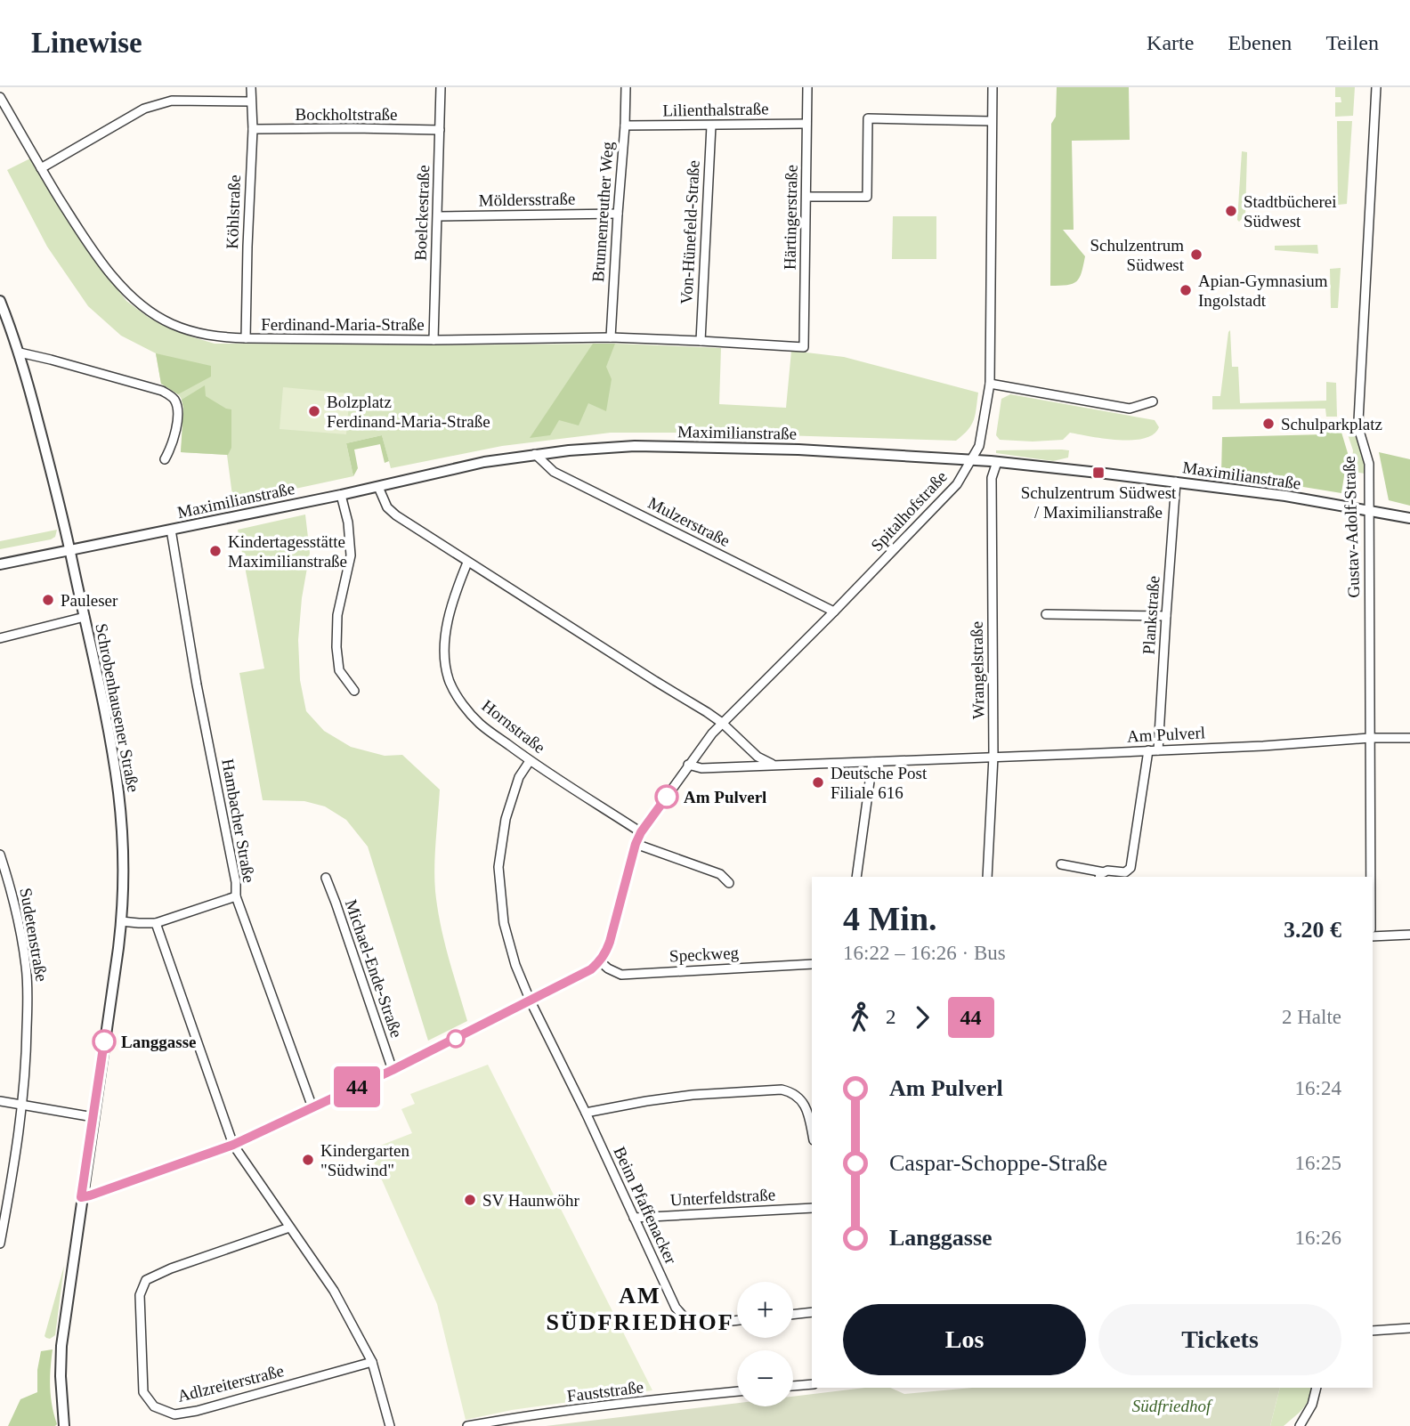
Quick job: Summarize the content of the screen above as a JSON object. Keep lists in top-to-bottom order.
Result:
{
  "streets": {
    "street": [
      "Lilienthalstraße",
      "Bockholtstraße",
      "Möldersstraße",
      "Köhlstraße",
      "Brunnenreuther Weg",
      "Boelckestraße",
      "Härtingerstraße",
      "Von-Hünefeld-Straße",
      "Ferdinand-Maria-Straße",
      "Maximilianstraße",
      "Spitalhofstraße",
      "Mulzerstraße",
      "Gustav-Adolf-Straße",
      "Plankstraße",
      "Wrangelstraße",
      "Schrobenhausener Straße",
      "Hornstraße",
      "Am Pulverl",
      "Hambacher Straße",
      "Sudetenstraße",
      "Speckweg",
      "Michael-Ende-Straße",
      "Unterfeldstraße",
      "Beim Pfaffenacker",
      "Adlzreiterstraße",
      "Fauststraße"
    ]
  },
  "crossings": [
    ["Lilienthalstraße", "Brunnenreuther Weg"],
    ["Lilienthalstraße", "Härtingerstraße"],
    ["Lilienthalstraße", "Von-Hünefeld-Straße"],
    ["Bockholtstraße", "Köhlstraße"],
    ["Bockholtstraße", "Boelckestraße"],
    ["Möldersstraße", "Brunnenreuther Weg"],
    ["Möldersstraße", "Boelckestraße"],
    ["Köhlstraße", "Ferdinand-Maria-Straße"],
    ["Brunnenreuther Weg", "Ferdinand-Maria-Straße"],
    ["Boelckestraße", "Ferdinand-Maria-Straße"],
    ["Härtingerstraße", "Ferdinand-Maria-Straße"],
    ["Von-Hünefeld-Straße", "Ferdinand-Maria-Straße"],
    ["Maximilianstraße", "Spitalhofstraße"],
    ["Maximilianstraße", "Mulzerstraße"],
    ["Maximilianstraße", "Gustav-Adolf-Straße"],
    ["Maximilianstraße", "Plankstraße"],
    ["Maximilianstraße", "Wrangelstraße"],
    ["Maximilianstraße", "Schrobenhausener Straße"],
    ["Maximilianstraße", "Hambacher Straße"],
    ["Spitalhofstraße", "Mulzerstraße"],
    ["Spitalhofstraße", "Hornstraße"],
    ["Spitalhofstraße", "Am Pulverl"],
    ["Gustav-Adolf-Straße", "Am Pulverl"],
    ["Plankstraße", "Am Pulverl"],
    ["Wrangelstraße", "Am Pulverl"],
    ["Hornstraße", "Beim Pfaffenacker"],
    ["Unterfeldstraße", "Beim Pfaffenacker"]
  ],
  "districts": ["AM SÜDFRIEDHOF"],
  "parks": ["Südfriedhof"],
  "places": {
    "other": [
      "Stadtbücherei Südwest",
      "Schulzentrum Südwest",
      "Apian-Gymnasium Ingolstadt",
      "Bolzplatz Ferdinand-Maria-Straße",
      "Schulparkplatz",
      "Kindertagesstätte Maximilianstraße",
      "Pauleser",
      "Deutsche Post Filiale 616",
      "Am Pulverl",
      "Langgasse",
      "Kindergarten \"Südwind\"",
      "SV Haunwöhr"
    ],
    "transit": ["Schulzentrum Südwest / Maximilianstraße"]
  },
  "lines": ["bus line 44"],
  "page": {
    "header": "Linewise",
    "nav": ["Karte", "Ebenen", "Teilen"],
    "on_map": "44",
    "heading": ["4 Min.", "16:22 – 16:26 · Bus", "3.20 €"],
    "legs": ["2", "44", "2 Halte"],
    "list": [
      {
        "name": "Am Pulverl",
        "value": "16:24"
      },
      {
        "name": "Caspar-Schoppe-Straße",
        "value": "16:25"
      },
      {
        "name": "Langgasse",
        "value": "16:26"
      }
    ],
    "map_buttons": ["+", "−"],
    "buttons": ["Los", "Tickets"]
  }
}
